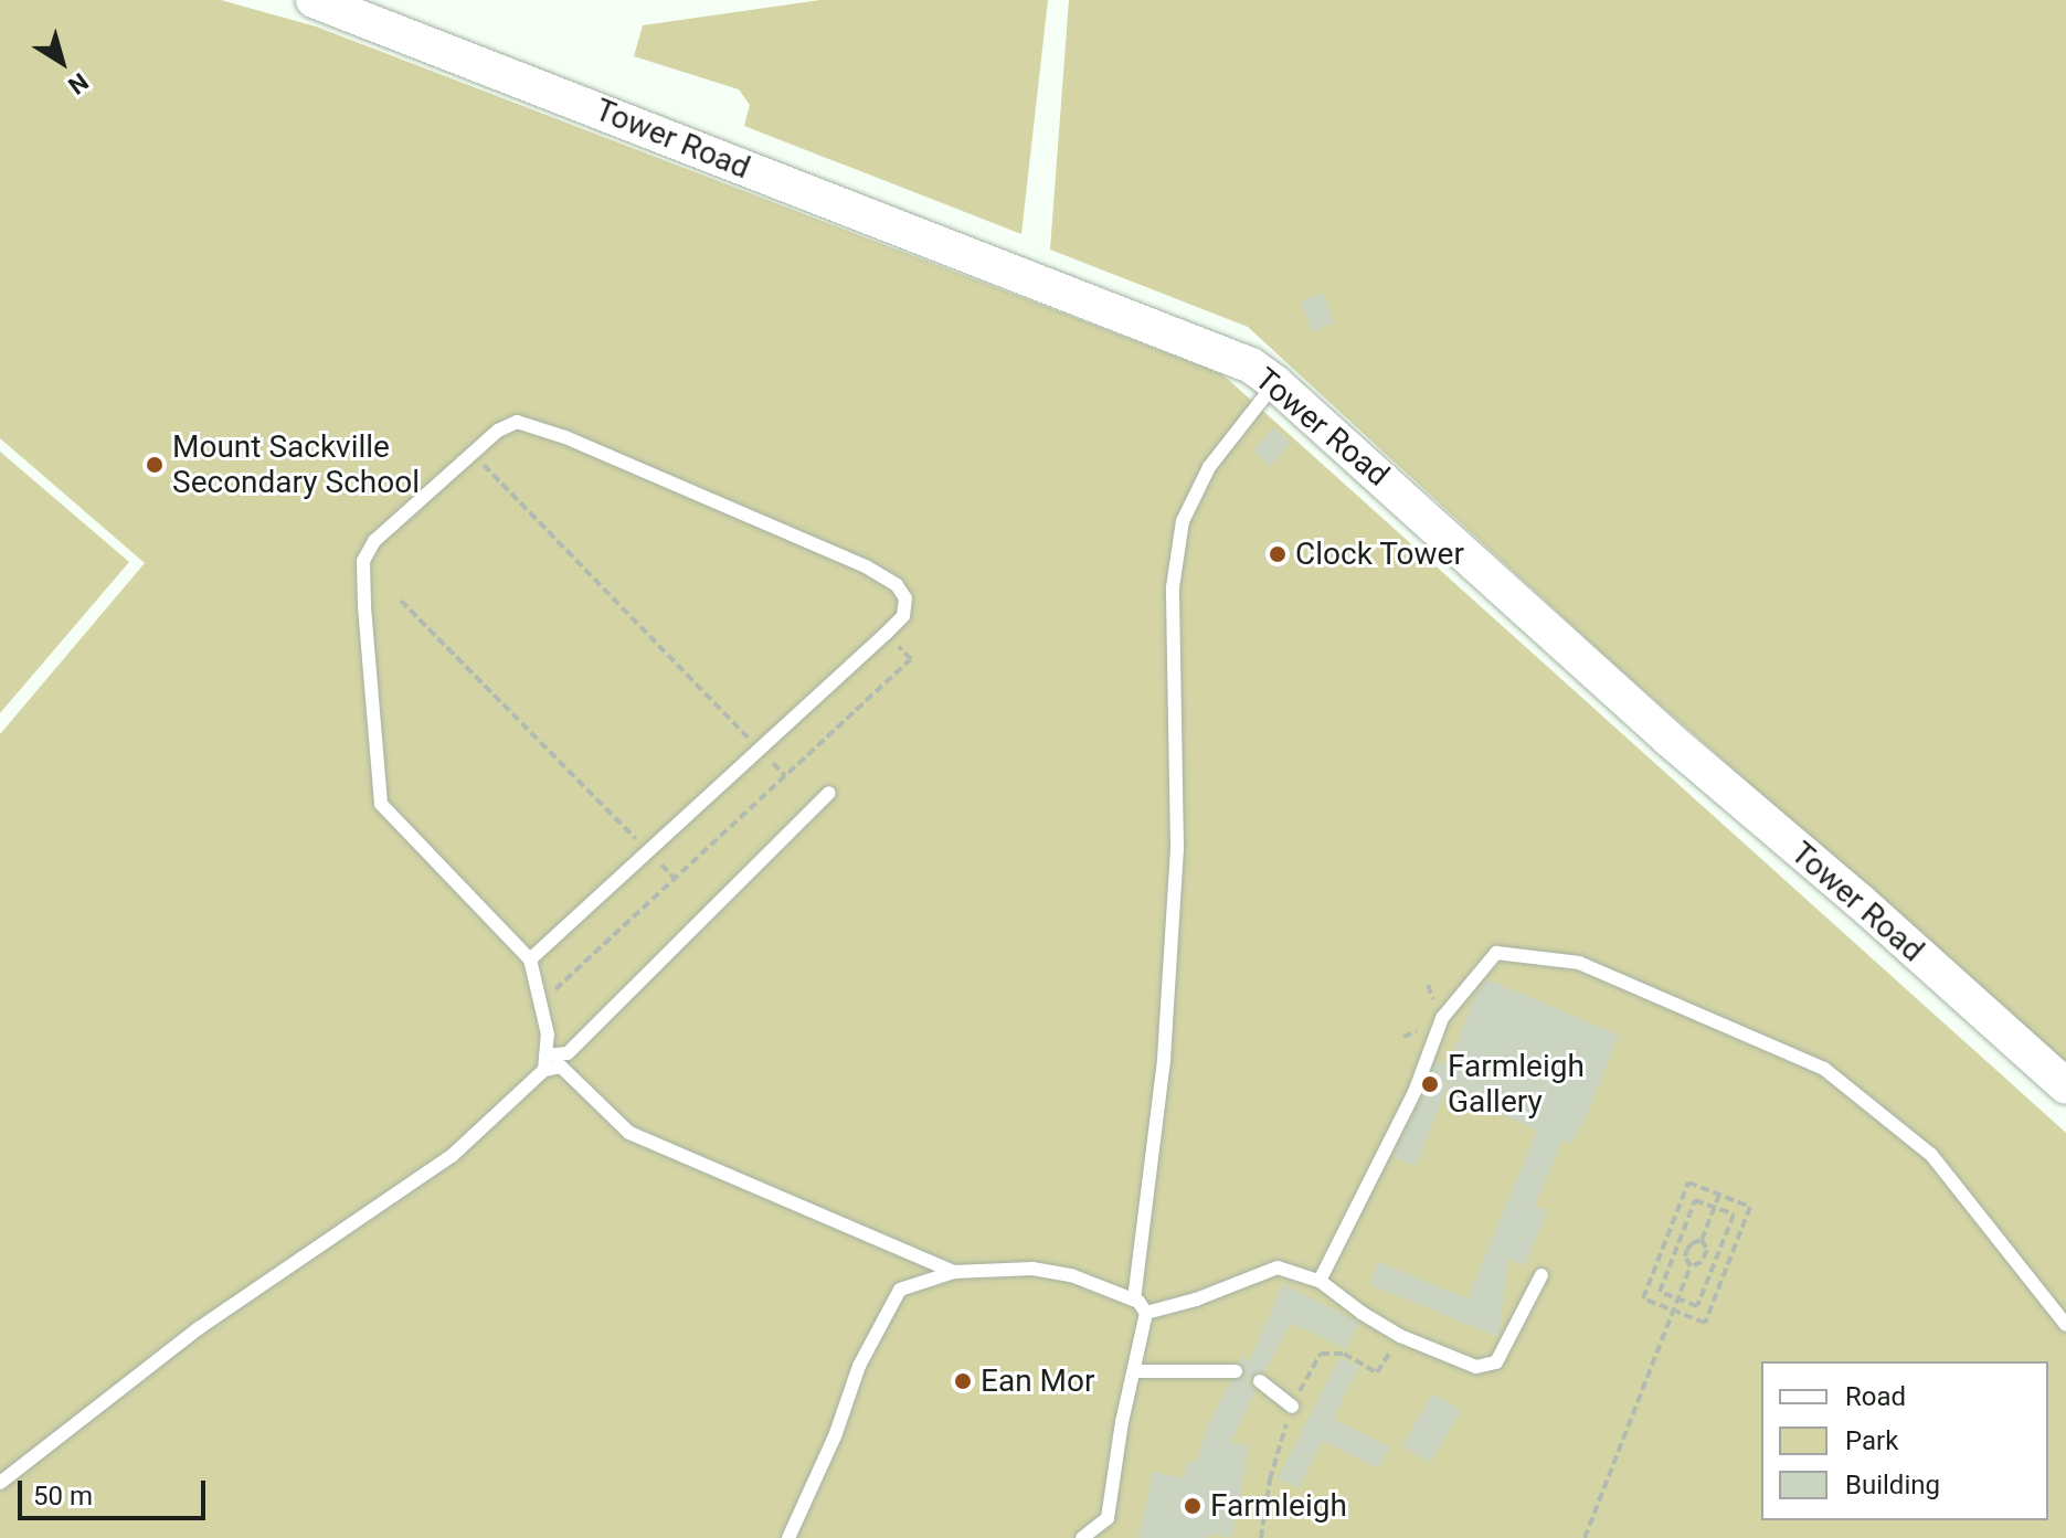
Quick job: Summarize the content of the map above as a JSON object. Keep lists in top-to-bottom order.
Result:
{
  "streets": {
    "street": ["Tower Road"]
  },
  "places": [
    "Mount Sackville Secondary School",
    "Clock Tower",
    "Farmleigh Gallery",
    "Ean Mor",
    "Farmleigh"
  ],
  "legend": ["Road", "Park", "Building"],
  "scale_bar": "50 m",
  "north": "bottom right"
}
